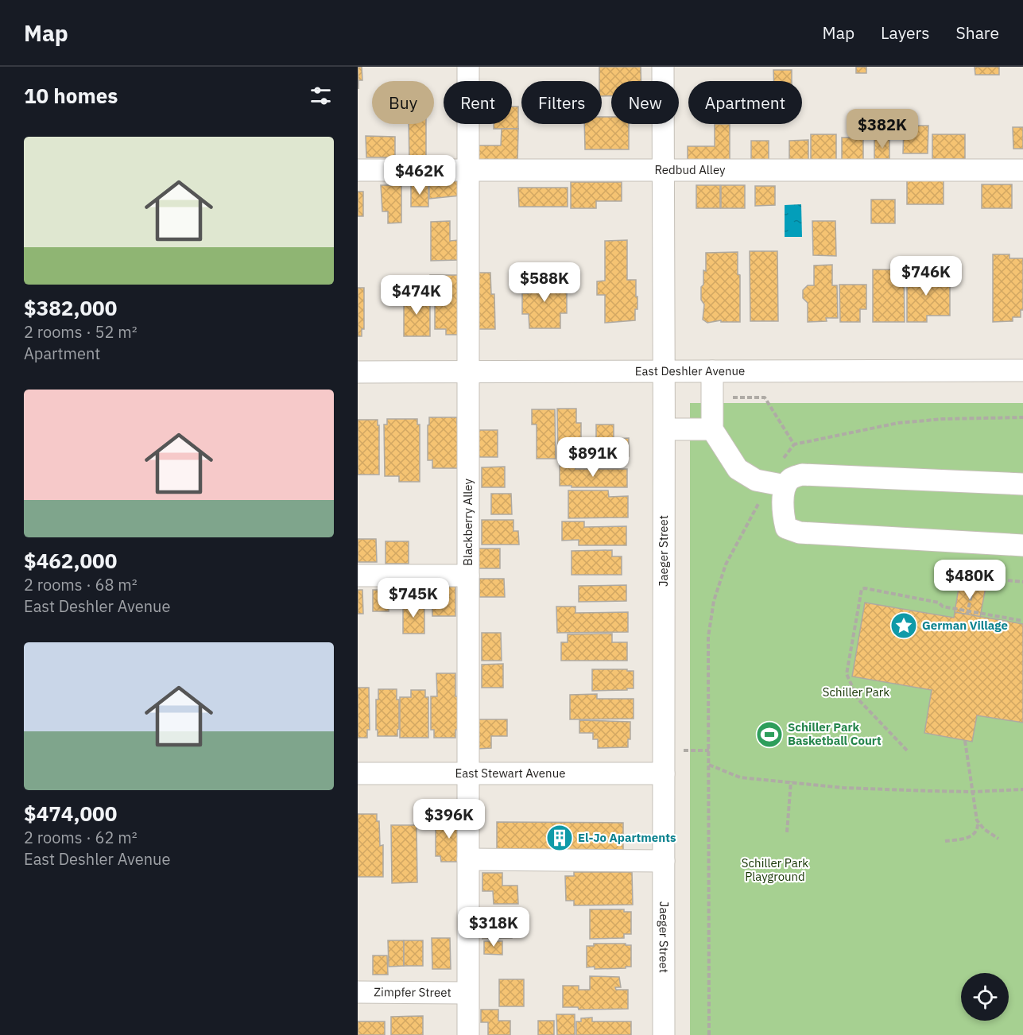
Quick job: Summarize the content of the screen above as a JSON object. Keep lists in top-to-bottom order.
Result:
{
  "streets": {
    "street": [
      "Redbud Alley",
      "East Deshler Avenue",
      "Blackberry Alley",
      "Jaeger Street",
      "East Stewart Avenue",
      "Zimpfer Street"
    ]
  },
  "crossings": [
    ["Redbud Alley", "Blackberry Alley"],
    ["Redbud Alley", "Jaeger Street"],
    ["East Deshler Avenue", "Blackberry Alley"],
    ["East Deshler Avenue", "Jaeger Street"],
    ["Blackberry Alley", "East Stewart Avenue"],
    ["Blackberry Alley", "Zimpfer Street"],
    ["Jaeger Street", "East Stewart Avenue"]
  ],
  "parks": ["Schiller Park", "Schiller Park Playground"],
  "places": {
    "place": ["German Village"],
    "sports": ["Schiller Park Basketball Court"],
    "building": ["El-Jo Apartments"]
  },
  "page": {
    "header": "Map",
    "nav": ["Map", "Layers", "Share"],
    "heading": "10 homes",
    "chip": [
      "Buy",
      "Rent",
      "Filters",
      "New",
      "Apartment"
    ],
    "price": [
      "$382K",
      "$462K",
      "$746K",
      "$588K",
      "$474K",
      "$891K",
      "$480K",
      "$745K",
      "$396K",
      "$318K"
    ],
    "list": [
      {
        "name": "$382,000",
        "note": "2 rooms · 52 m² · Apartment"
      },
      {
        "name": "$462,000",
        "note": "2 rooms · 68 m² · East Deshler Avenue"
      },
      {
        "name": "$474,000",
        "note": "2 rooms · 62 m² · East Deshler Avenue"
      }
    ]
  }
}
